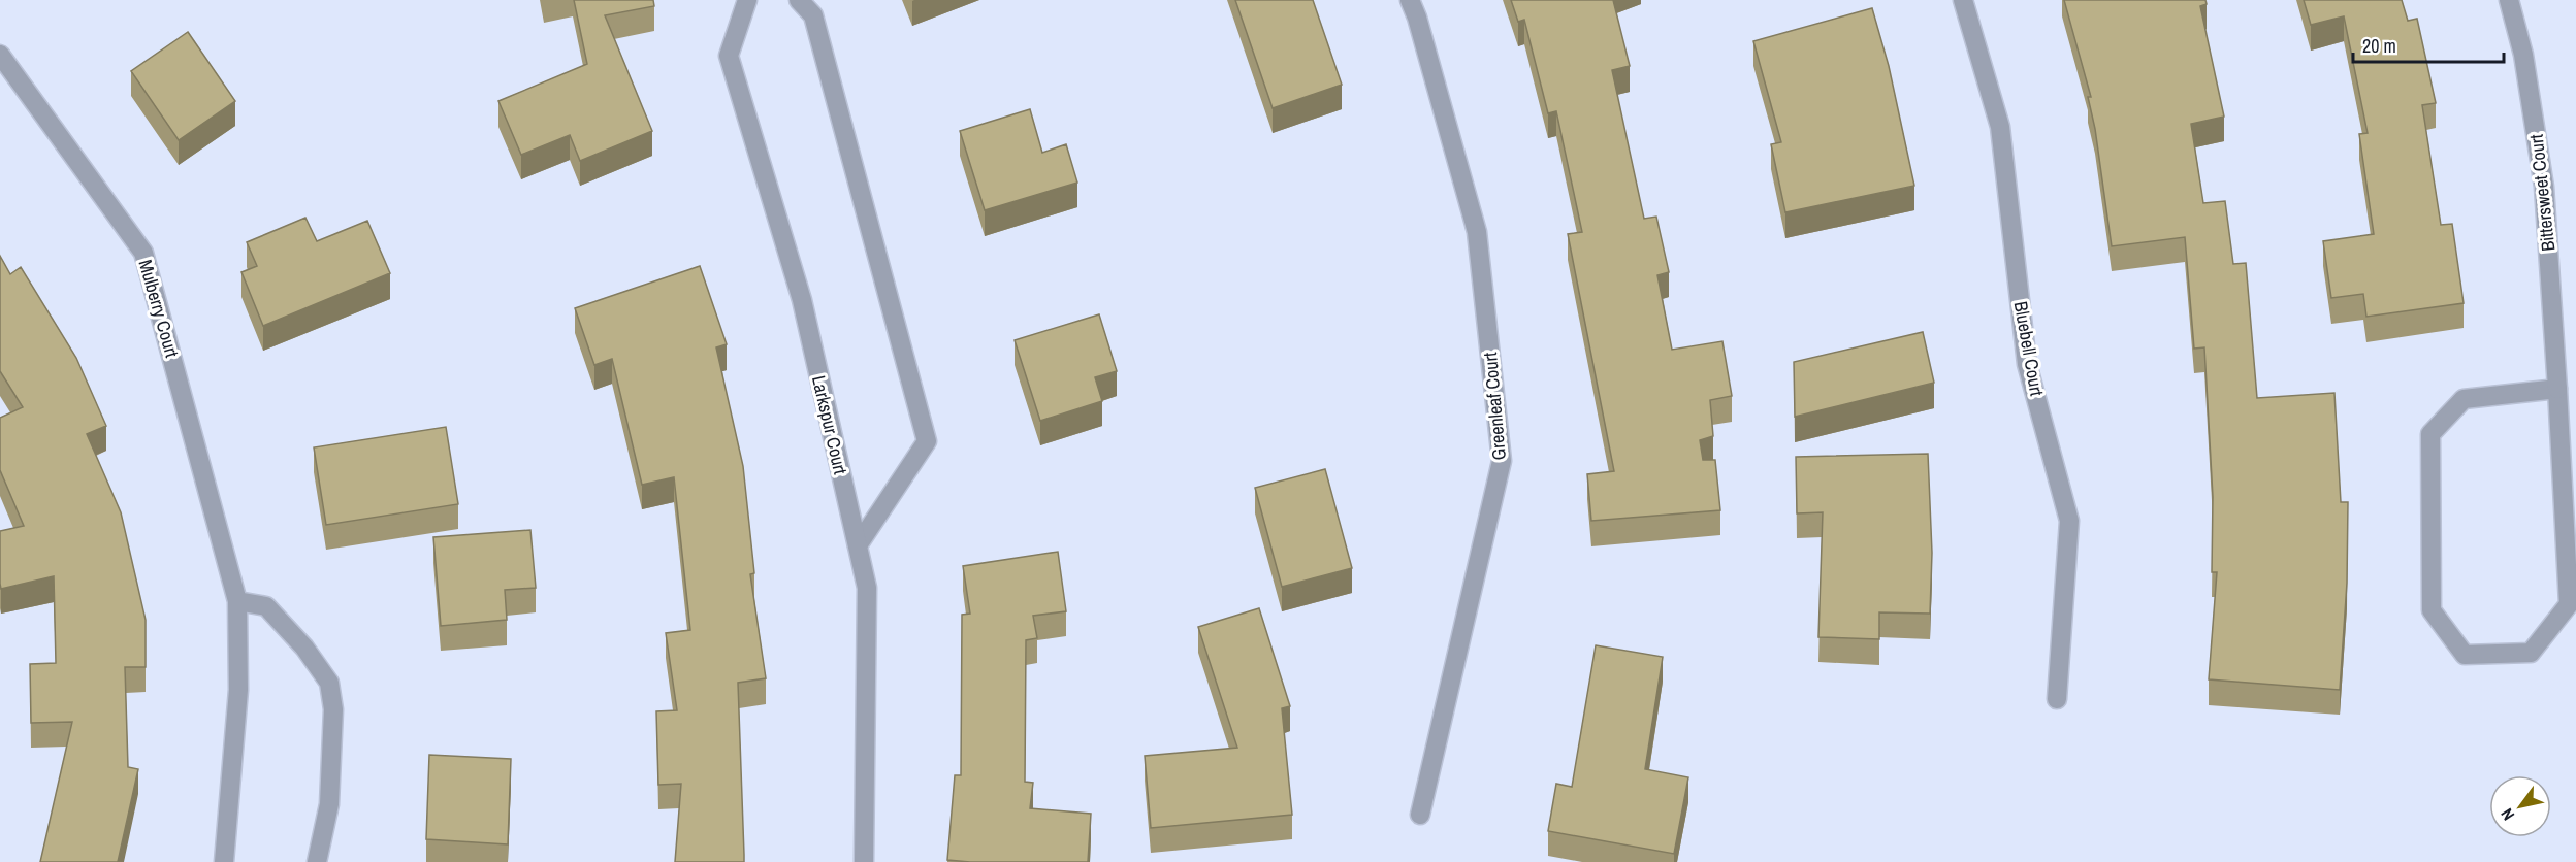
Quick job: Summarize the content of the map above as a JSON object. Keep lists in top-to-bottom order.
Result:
{
  "streets": {
    "street": [
      "Bittersweet Court",
      "Mulberry Court",
      "Bluebell Court",
      "Greenleaf Court",
      "Larkspur Court"
    ]
  },
  "scale_bar": "20 m",
  "north": "bottom left"
}
